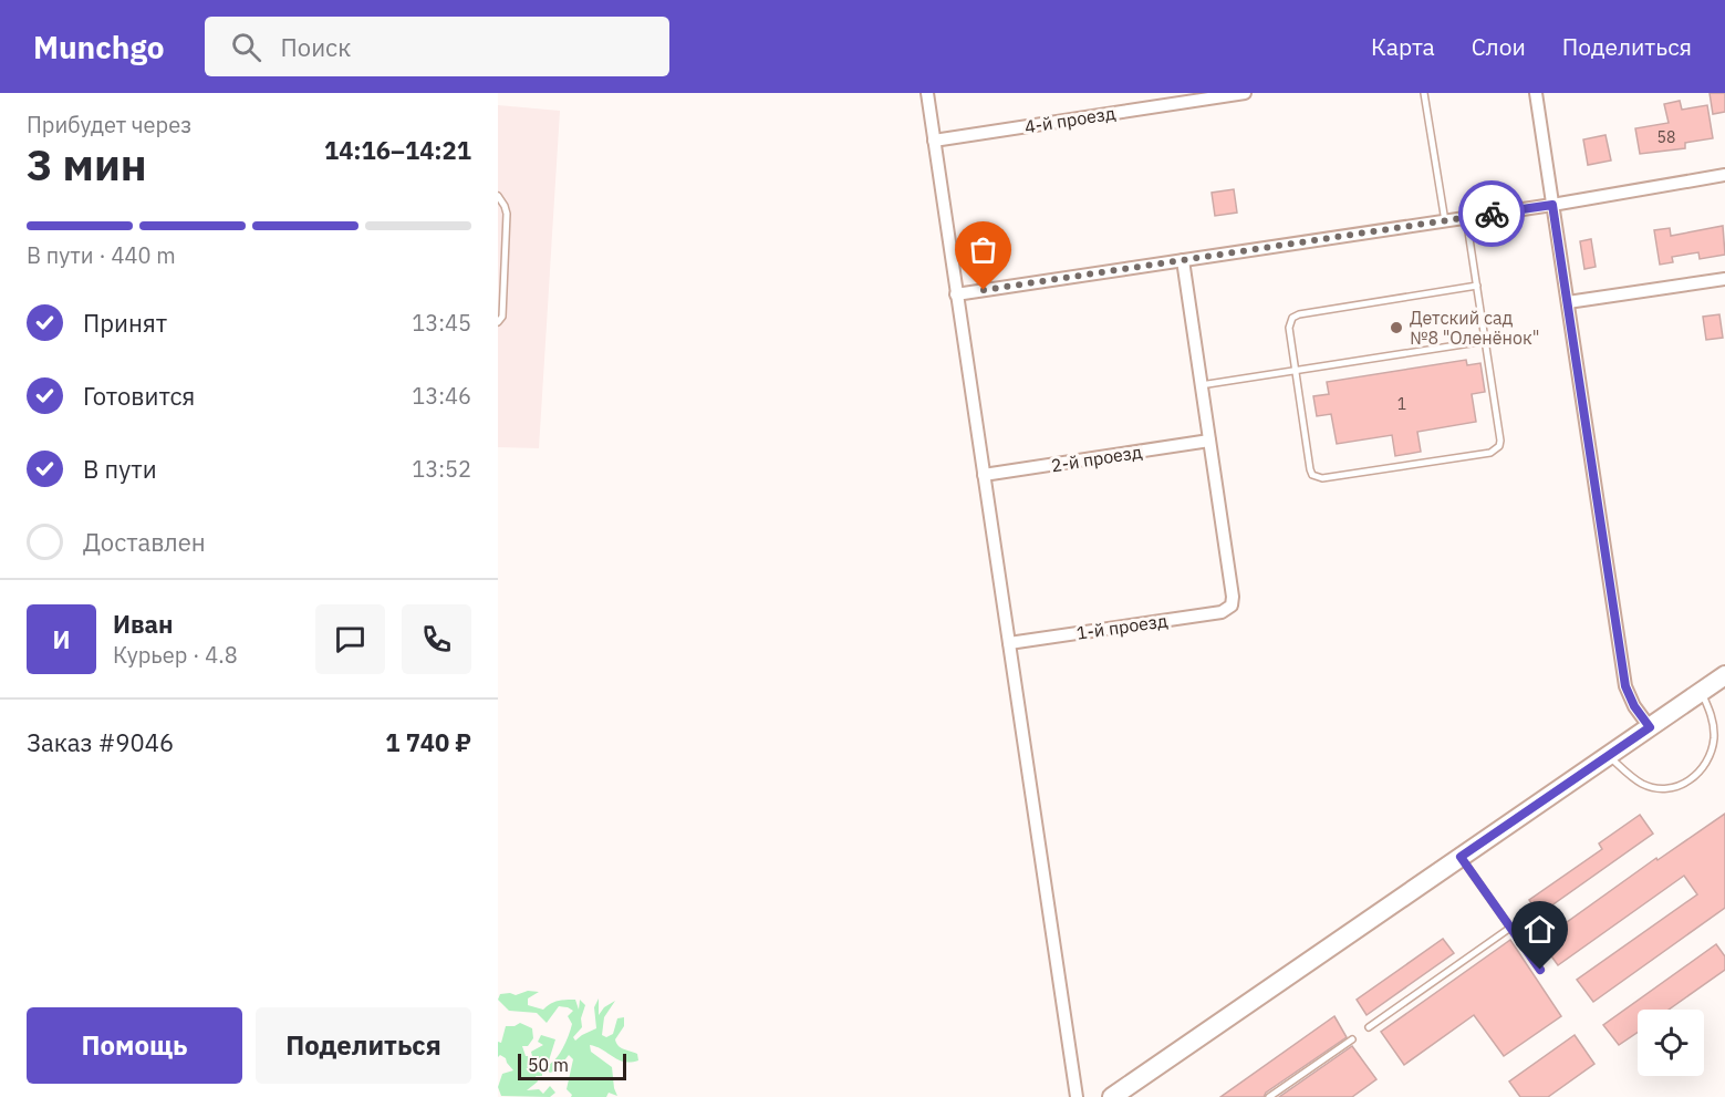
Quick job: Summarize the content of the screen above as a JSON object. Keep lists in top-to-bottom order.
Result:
{
  "streets": {
    "street": ["4-й проезд", "2-й проезд", "1-й проезд"]
  },
  "crossings": [
    ["2-й проезд", "1-й проезд"]
  ],
  "places": ["Детский сад №8 \"Оленёнок\""],
  "house_numbers": ["58", "1"],
  "scale_bar": "50 m",
  "page": {
    "header": "Munchgo",
    "search": "Поиск",
    "nav": ["Карта", "Слои", "Поделиться"],
    "heading": ["3 мин", "Прибудет через", "14:16–14:21"],
    "panel": [
      "Иван",
      "Курьер · 4.8",
      "Заказ #9046",
      "1 740 ₽"
    ],
    "bar": "В пути · 440 m",
    "list": [
      ["Принят", "13:45"],
      ["Готовится", "13:46"],
      ["В пути", "13:52"],
      "Доставлен"
    ],
    "round": "И",
    "buttons": ["Помощь", "Поделиться"],
    "scale": "50 m"
  }
}
